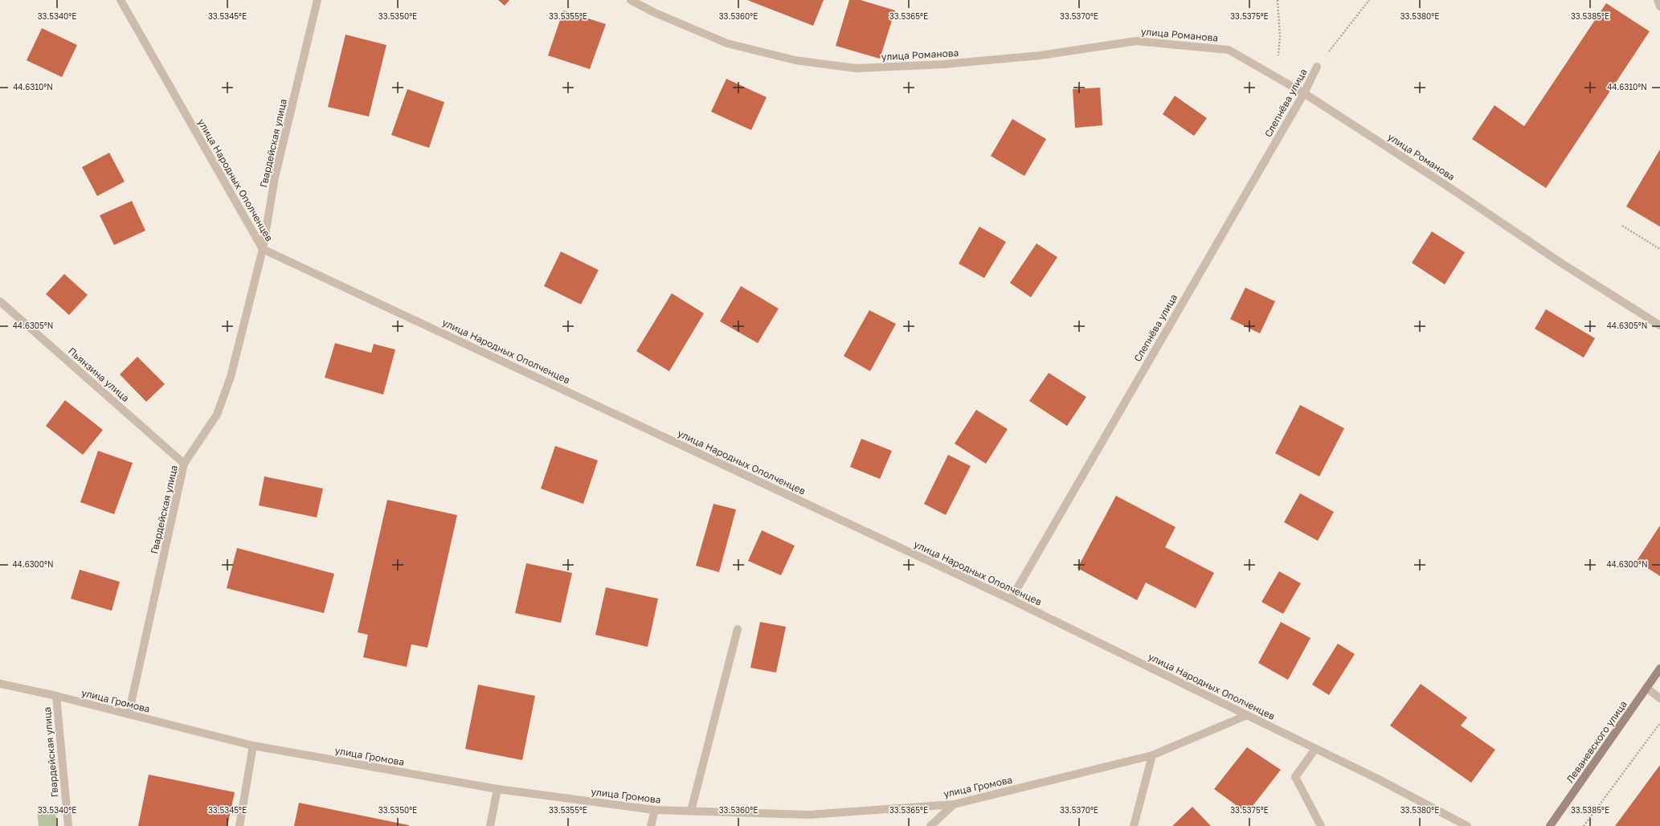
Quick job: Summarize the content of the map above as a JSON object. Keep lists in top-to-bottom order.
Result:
{
  "streets": {
    "main road": ["Леваневского улица"],
    "street": [
      "улица Романова",
      "Слепнёва улица",
      "Гвардейская улица",
      "улица Народных Ополченцев",
      "Пьянзина улица",
      "улица Громова"
    ]
  },
  "crossings": [
    ["улица Романова", "Слепнёва улица"],
    ["Слепнёва улица", "улица Народных Ополченцев"],
    ["Гвардейская улица", "улица Народных Ополченцев"],
    ["Гвардейская улица", "Пьянзина улица"],
    ["Гвардейская улица", "улица Громова"],
    ["улица Народных Ополченцев", "улица Громова"]
  ],
  "coordinates": [
    "33.5340°E",
    "33.5345°E",
    "33.5350°E",
    "33.5355°E",
    "33.5360°E",
    "33.5365°E",
    "33.5370°E",
    "33.5375°E",
    "33.5380°E",
    "33.5385°E",
    "44.6310°N",
    "44.6305°N",
    "44.6300°N"
  ]
}
